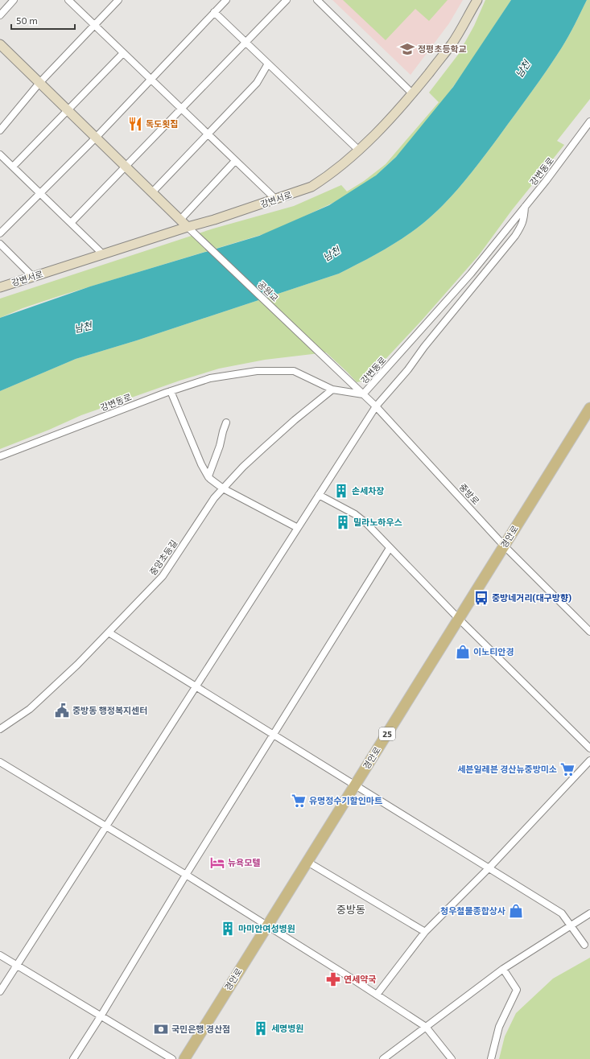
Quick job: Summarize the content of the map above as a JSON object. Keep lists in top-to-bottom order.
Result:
{
  "streets": {
    "main road": ["경안로", "25"],
    "street": [
      "강변동로",
      "강변서로",
      "공원교",
      "중방로",
      "중앙초등길"
    ]
  },
  "crossings": [
    ["강변동로", "중방로"],
    ["강변동로", "중앙초등길"],
    ["강변서로", "공원교"],
    ["공원교", "중방로"],
    ["중방로", "경안로"]
  ],
  "districts": ["중방동"],
  "water": ["남천"],
  "places": {
    "school or university": ["정평초등학교"],
    "restaurant": ["독도횟집"],
    "building": [
      "손세차장",
      "밀라노하우스",
      "마미안여성병원",
      "세명병원"
    ],
    "bus stop": ["중방네거리(대구방향)"],
    "shop": ["이노티안경", "청우철물종합상사"],
    "public building": ["중방동 행정복지센터"],
    "supermarket": ["세븐일레븐 경산뉴중방미소", "유명정수기할인마트"],
    "hotel": ["뉴욕모텔"],
    "pharmacy": ["연세약국"],
    "bank": ["국민은행 경산점"]
  },
  "scale_bar": "50 m"
}
